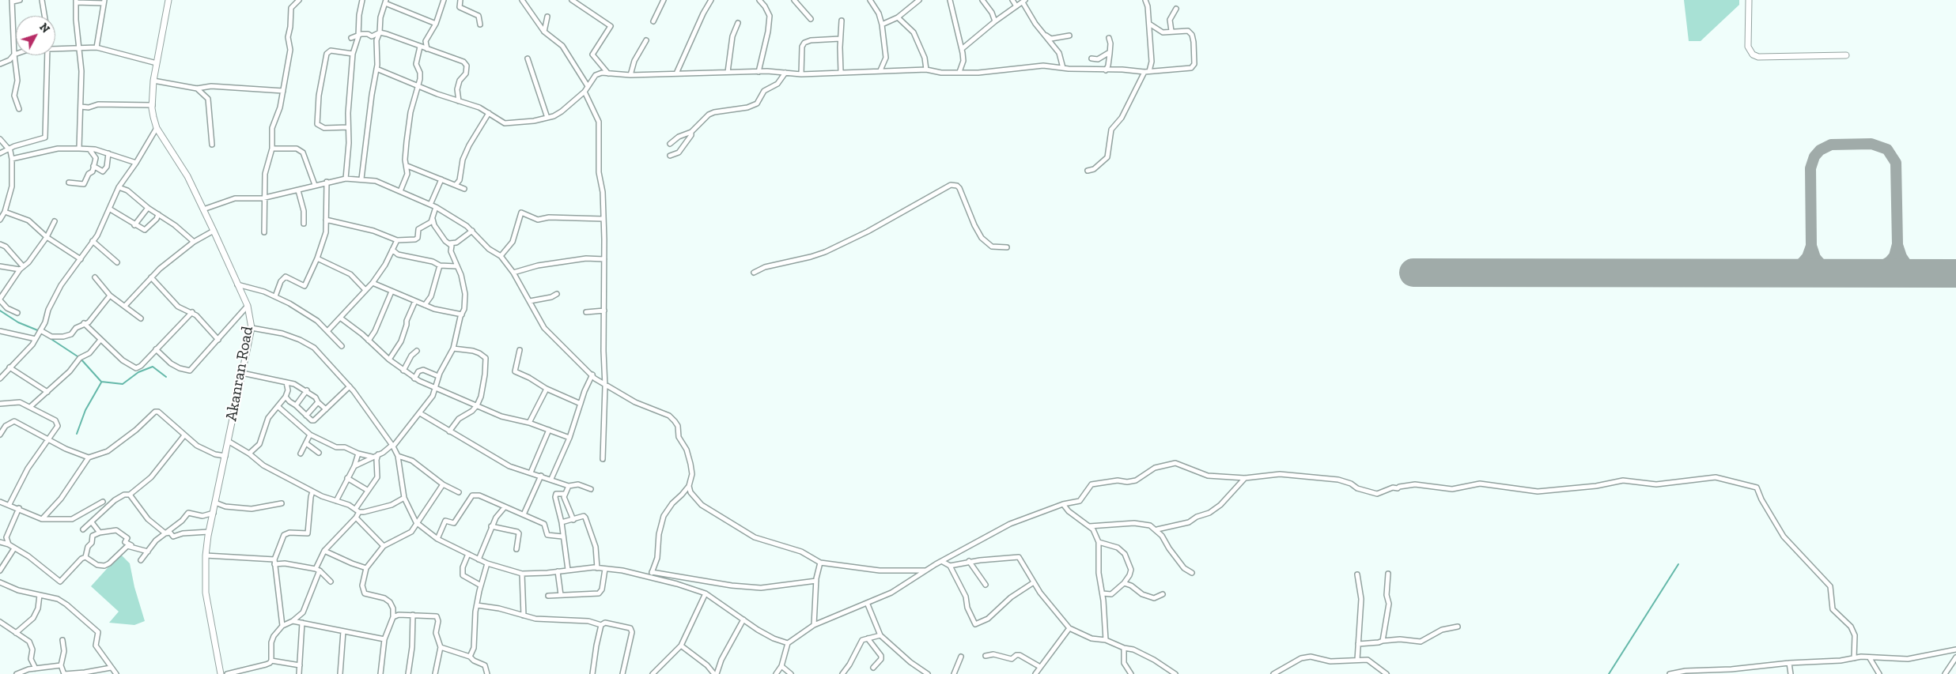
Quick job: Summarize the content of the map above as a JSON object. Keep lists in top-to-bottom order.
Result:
{
  "streets": {
    "main road": ["Akanran Road"]
  },
  "north": "top right"
}
